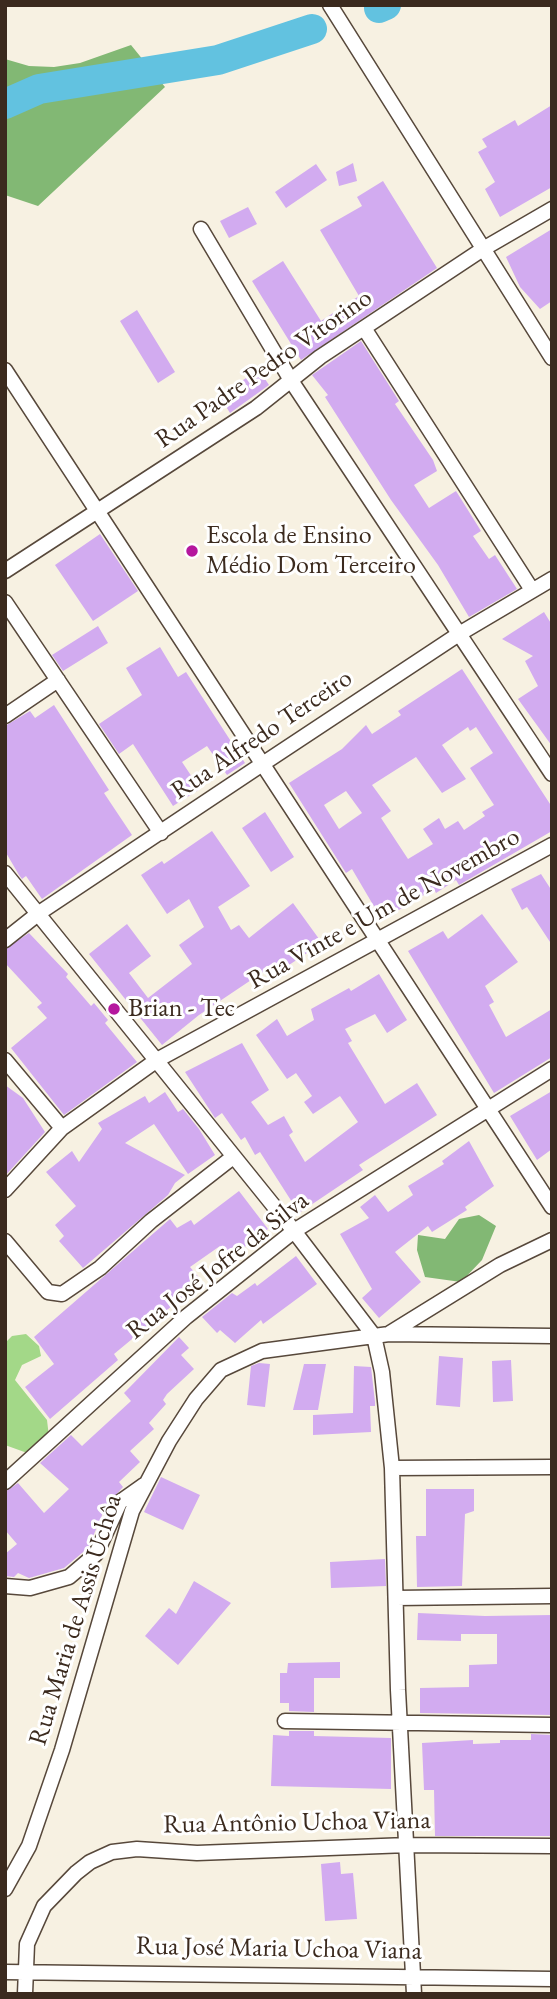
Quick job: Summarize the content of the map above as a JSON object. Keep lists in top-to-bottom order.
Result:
{
  "streets": {
    "street": [
      "Rua Padre Pedro Vitorino",
      "Rua Alfredo Terceiro",
      "Rua Vinte e Um de Novembro",
      "Rua José Jofre da Silva",
      "Rua Maria de Assis Uchôa",
      "Rua Antônio Uchoa Viana",
      "Rua José Maria Uchoa Viana"
    ]
  },
  "crossings": [
    ["Rua Antônio Uchoa Viana", "Rua José Maria Uchoa Viana"]
  ],
  "places": ["Escola de Ensino Médio Dom Terceiro", "Brian - Tec"]
}
